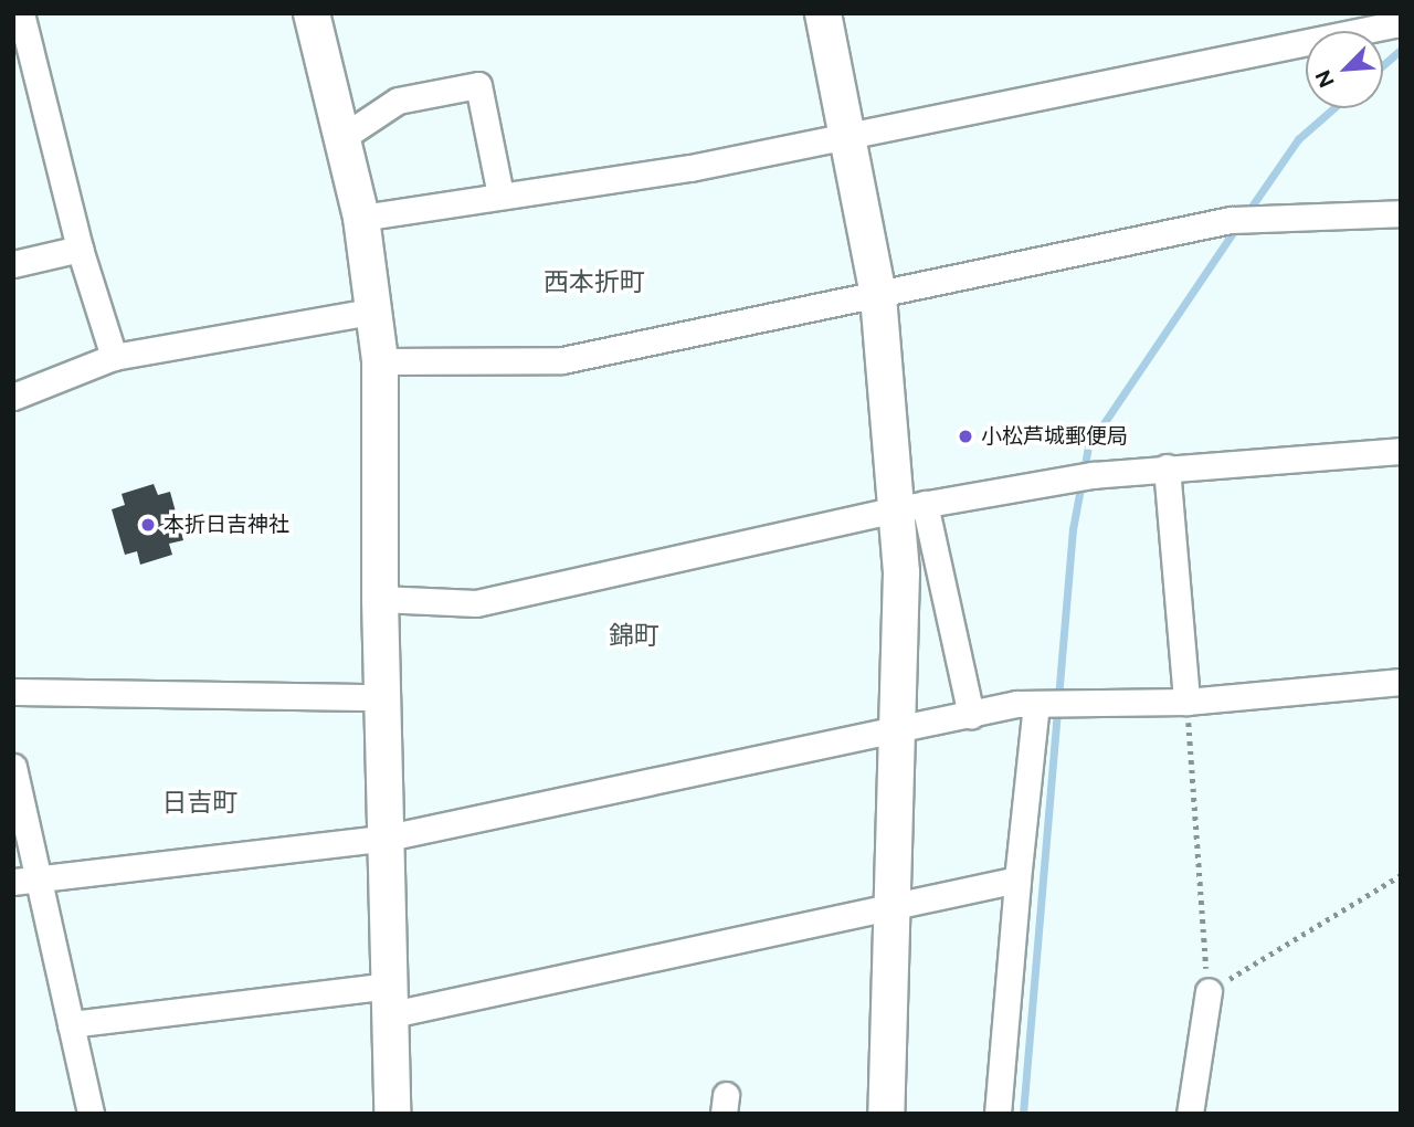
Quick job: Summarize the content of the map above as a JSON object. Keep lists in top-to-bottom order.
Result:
{
  "districts": ["西本折町", "錦町", "日吉町"],
  "places": ["小松芦城郵便局", "本折日吉神社"],
  "north": "bottom left"
}
